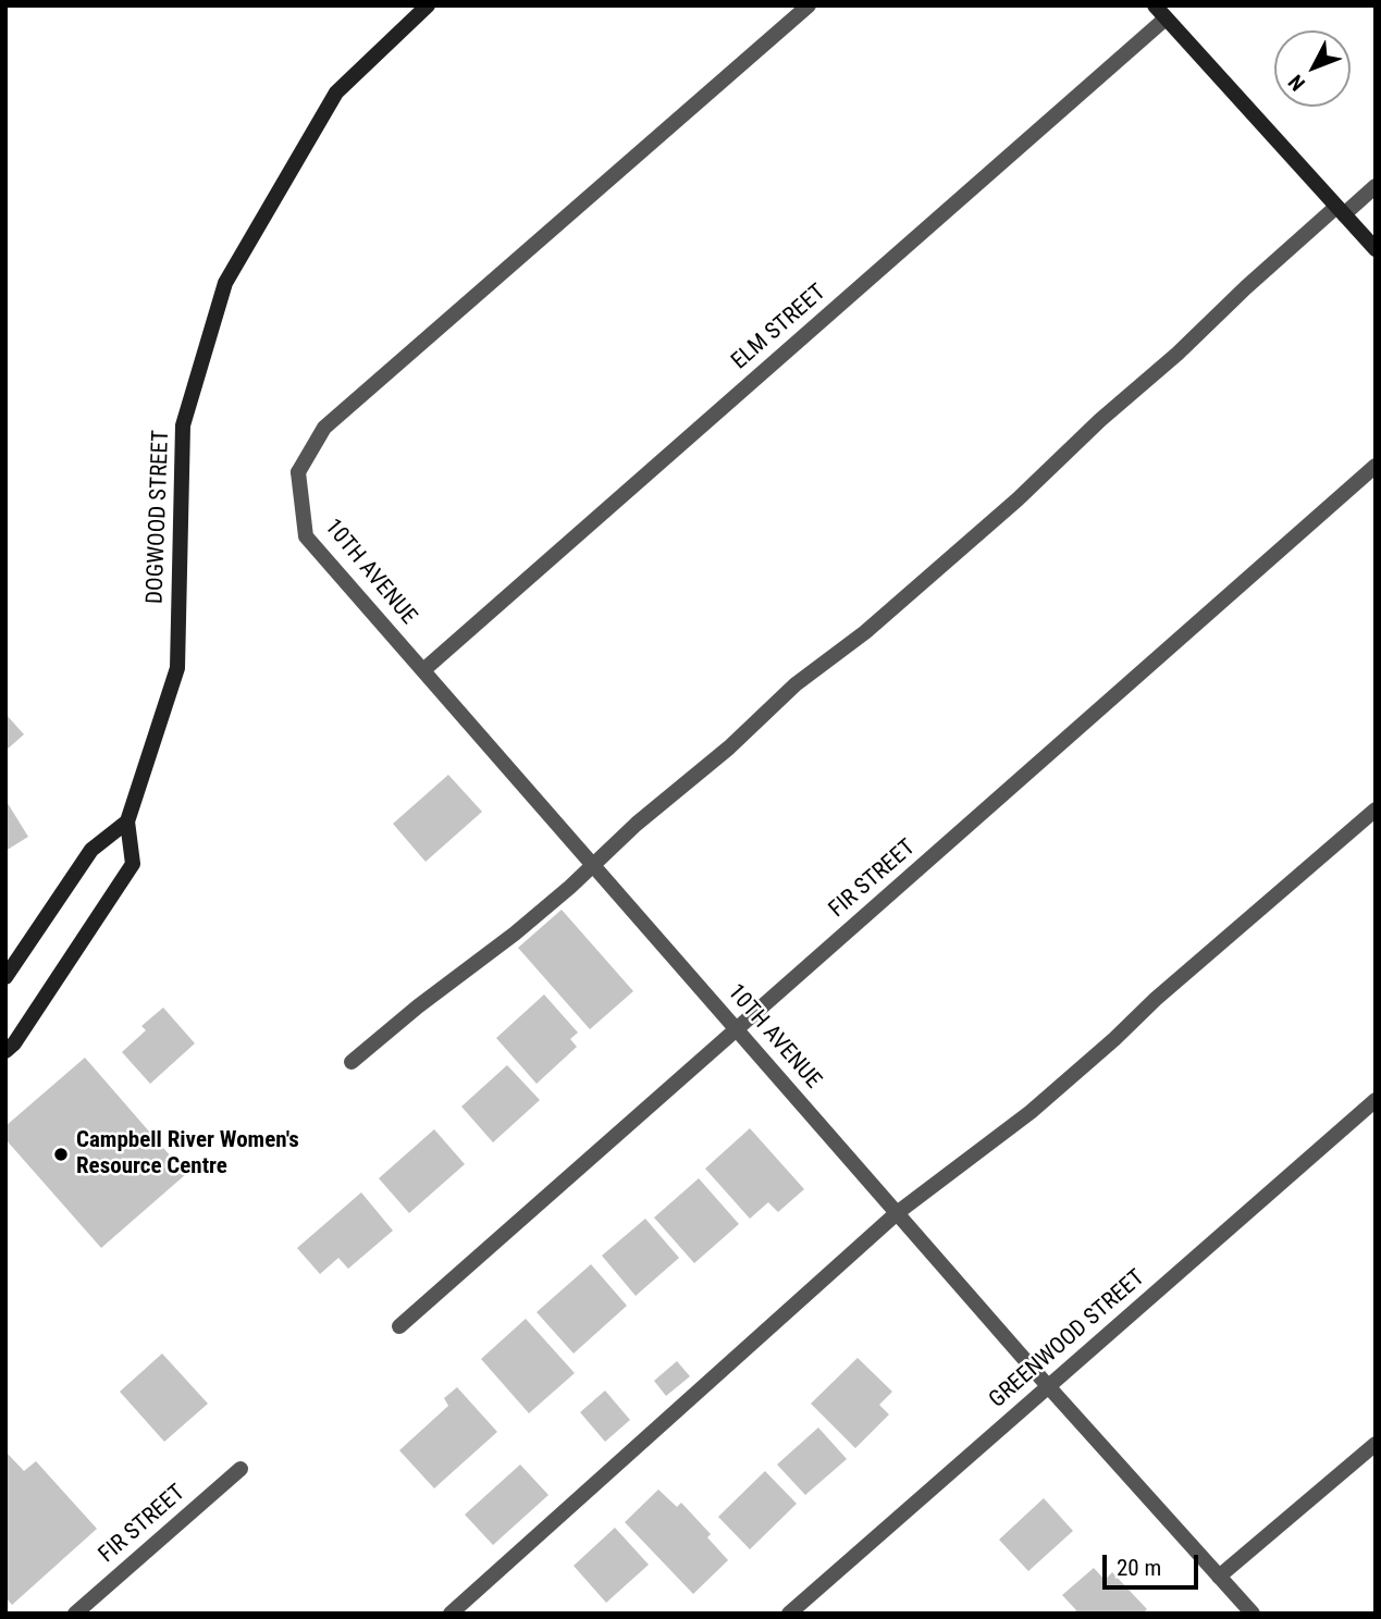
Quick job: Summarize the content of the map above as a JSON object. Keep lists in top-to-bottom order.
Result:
{
  "streets": {
    "main road": ["DOGWOOD STREET"],
    "street": [
      "ELM STREET",
      "10TH AVENUE",
      "FIR STREET",
      "GREENWOOD STREET"
    ]
  },
  "crossings": [
    ["ELM STREET", "10TH AVENUE"],
    ["10TH AVENUE", "FIR STREET"],
    ["10TH AVENUE", "GREENWOOD STREET"]
  ],
  "places": ["Campbell River Women's Resource Centre"],
  "scale_bar": "20 m",
  "north": "bottom left"
}
